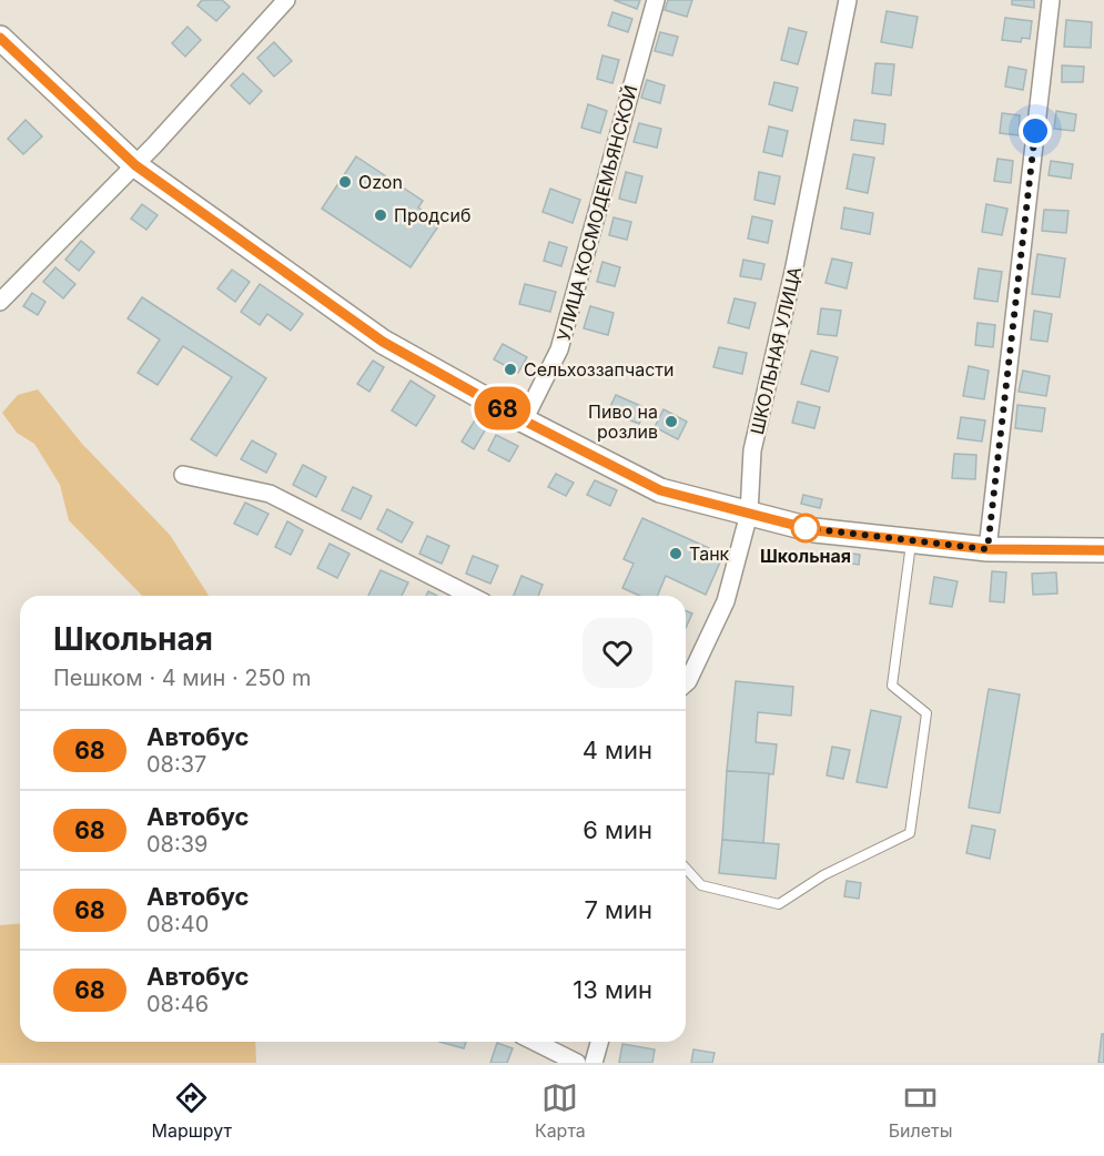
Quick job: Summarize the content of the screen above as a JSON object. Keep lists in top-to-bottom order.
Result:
{
  "streets": {
    "street": ["УЛИЦА КОСМОДЕМЬЯНСКОЙ", "ШКОЛЬНАЯ УЛИЦА"]
  },
  "places": [
    "Ozon",
    "Продсиб",
    "Сельхоззапчасти",
    "Пиво на розлив",
    "Школьная",
    "Танк"
  ],
  "lines": ["bus line 68"],
  "page": {
    "on_map": "68",
    "heading": ["Школьная", "Пешком · 4 мин · 250 m"],
    "list": [
      {
        "mark": "68",
        "name": "Автобус",
        "note": "08:37",
        "value": "4 мин"
      },
      {
        "mark": "68",
        "name": "Автобус",
        "note": "08:39",
        "value": "6 мин"
      },
      {
        "mark": "68",
        "name": "Автобус",
        "note": "08:40",
        "value": "7 мин"
      },
      {
        "mark": "68",
        "name": "Автобус",
        "note": "08:46",
        "value": "13 мин"
      }
    ],
    "tabs": ["Маршрут", "Карта", "Билеты"]
  }
}
